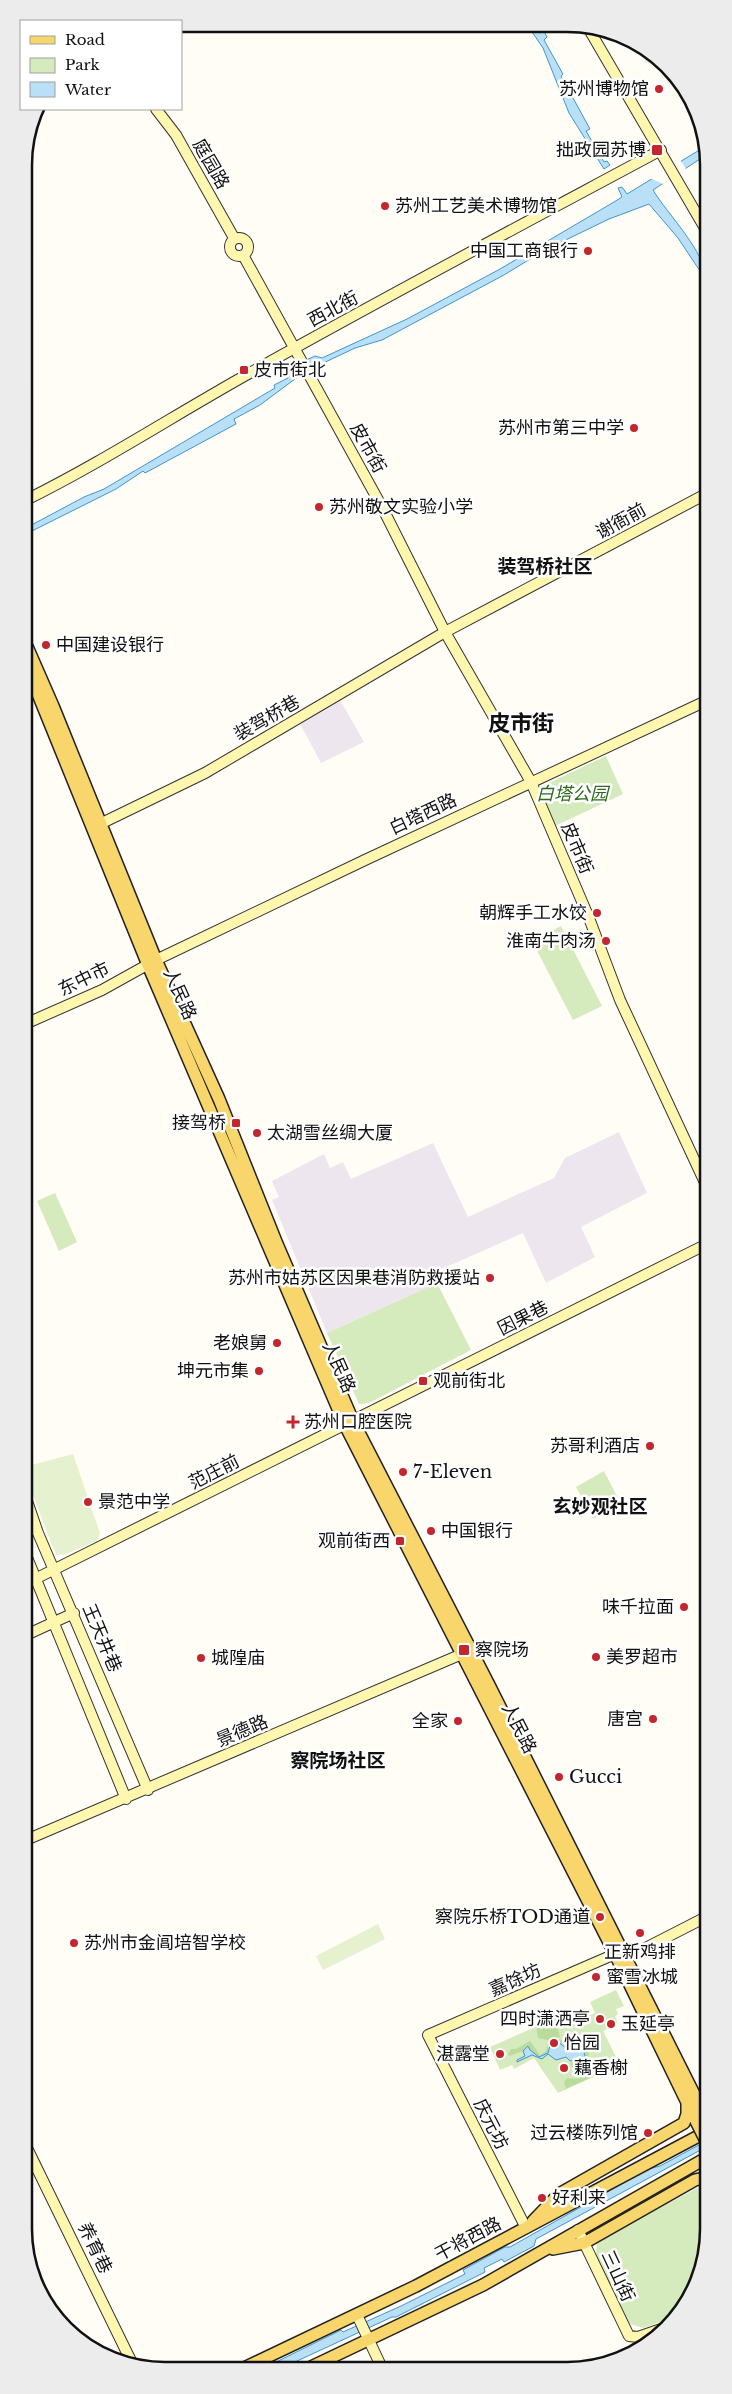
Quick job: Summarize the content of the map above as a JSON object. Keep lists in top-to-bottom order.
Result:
{
  "streets": {
    "main road": ["人民路", "干将西路"],
    "street": [
      "庭园路",
      "西北街",
      "皮市街",
      "谢衙前",
      "装驾桥巷",
      "白塔西路",
      "东中市",
      "因果巷",
      "范庄前",
      "王天井巷",
      "景德路",
      "嘉馀坊",
      "庆元坊",
      "养育巷",
      "三山街"
    ]
  },
  "crossings": [
    ["庭园路", "西北街"],
    ["庭园路", "皮市街"],
    ["西北街", "皮市街"],
    ["皮市街", "谢衙前"],
    ["皮市街", "装驾桥巷"],
    ["皮市街", "白塔西路"],
    ["谢衙前", "装驾桥巷"],
    ["装驾桥巷", "人民路"],
    ["白塔西路", "东中市"],
    ["白塔西路", "人民路"],
    ["东中市", "人民路"],
    ["人民路", "因果巷"],
    ["人民路", "范庄前"],
    ["人民路", "景德路"],
    ["人民路", "嘉馀坊"],
    ["因果巷", "范庄前"],
    ["范庄前", "王天井巷"],
    ["王天井巷", "景德路"],
    ["嘉馀坊", "庆元坊"],
    ["庆元坊", "干将西路"]
  ],
  "districts": [
    "装驾桥社区",
    "皮市街",
    "玄妙观社区",
    "察院场社区"
  ],
  "parks": ["白塔公园"],
  "places": {
    "other": [
      "苏州博物馆",
      "苏州工艺美术博物馆",
      "中国工商银行",
      "苏州市第三中学",
      "苏州敬文实验小学",
      "中国建设银行",
      "朝辉手工水饺",
      "淮南牛肉汤",
      "太湖雪丝绸大厦",
      "苏州市姑苏区因果巷消防救援站",
      "老娘舅",
      "坤元市集",
      "苏哥利酒店",
      "7-Eleven",
      "景范中学",
      "中国银行",
      "味千拉面",
      "美罗超市",
      "城隍庙",
      "唐宫",
      "全家",
      "Gucci",
      "察院乐桥TOD通道",
      "正新鸡排",
      "苏州市金阊培智学校",
      "蜜雪冰城",
      "四时潇洒亭",
      "玉延亭",
      "怡园",
      "湛露堂",
      "藕香榭",
      "过云楼陈列馆",
      "好利来"
    ],
    "transit": [
      "拙政园苏博",
      "皮市街北",
      "接驾桥",
      "观前街北",
      "观前街西",
      "察院场"
    ],
    "health": ["苏州口腔医院"]
  },
  "legend": ["Road", "Park", "Water"]
}
